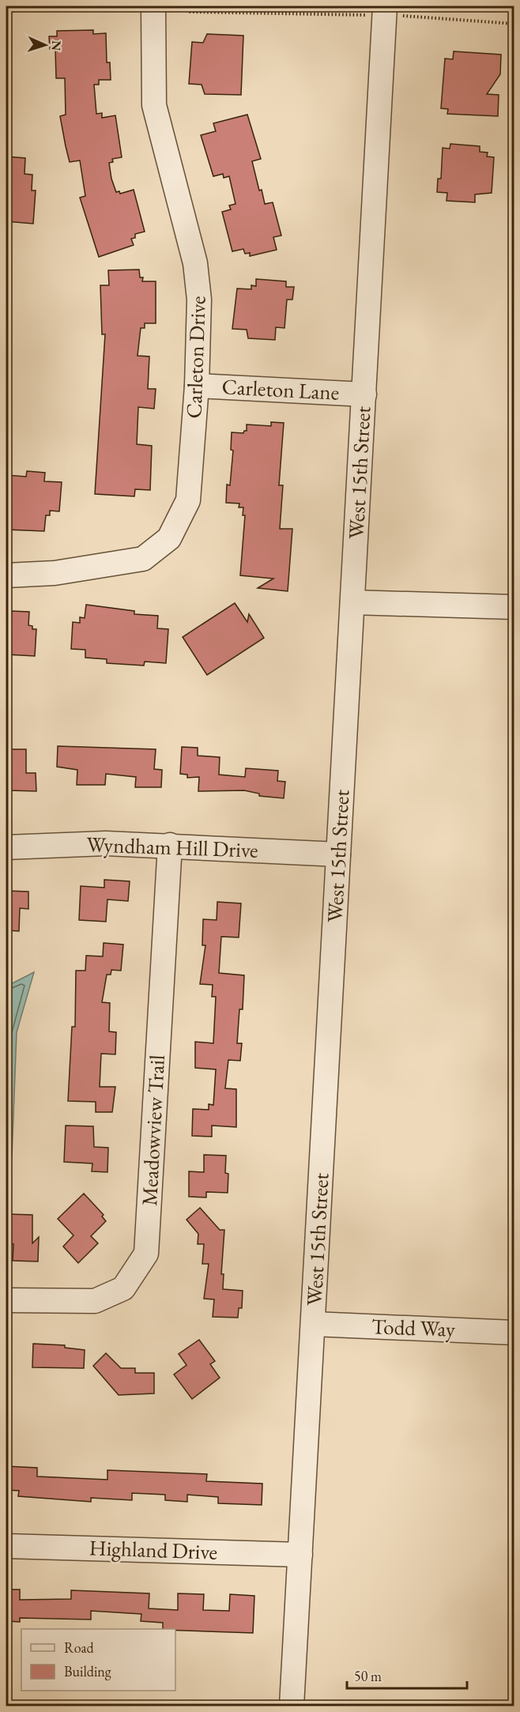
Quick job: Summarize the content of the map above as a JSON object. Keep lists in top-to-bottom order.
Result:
{
  "streets": {
    "street": [
      "Carleton Drive",
      "Carleton Lane",
      "West 15th Street",
      "Wyndham Hill Drive",
      "Meadowview Trail",
      "Todd Way",
      "Highland Drive"
    ]
  },
  "crossings": [
    ["Carleton Drive", "Carleton Lane"],
    ["Carleton Lane", "West 15th Street"],
    ["West 15th Street", "Wyndham Hill Drive"],
    ["West 15th Street", "Todd Way"],
    ["West 15th Street", "Highland Drive"],
    ["Wyndham Hill Drive", "Meadowview Trail"]
  ],
  "legend": ["Road", "Building"],
  "scale_bar": "50 m",
  "north": "right"
}
